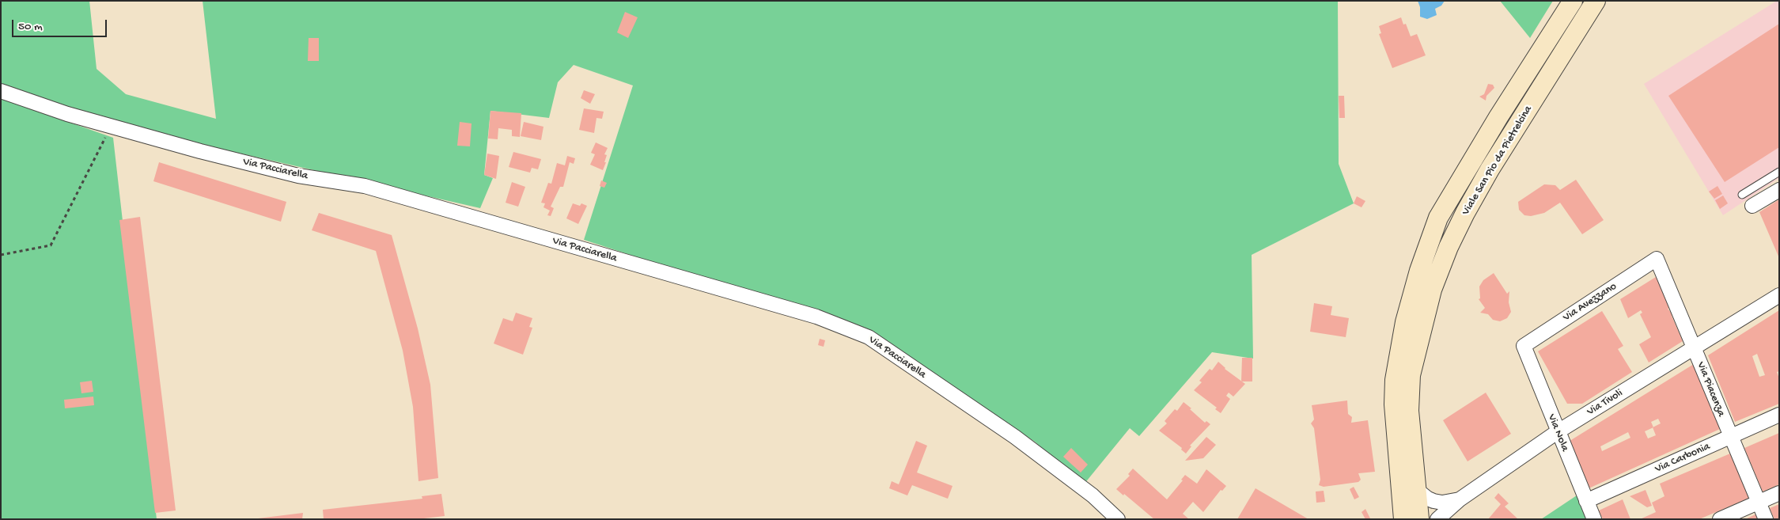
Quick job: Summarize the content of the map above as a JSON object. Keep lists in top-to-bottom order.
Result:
{
  "streets": {
    "main road": ["Viale San Pio da Pietrelcina"],
    "street": [
      "Via Pacciarella",
      "Via Avezzano",
      "Via Piacenza",
      "Via Tivoli",
      "Via Nola",
      "Via Carbonia"
    ]
  },
  "crossings": [
    ["Via Avezzano", "Via Piacenza"],
    ["Via Avezzano", "Via Nola"],
    ["Via Piacenza", "Via Tivoli"],
    ["Via Piacenza", "Via Carbonia"],
    ["Via Tivoli", "Via Nola"],
    ["Via Nola", "Via Carbonia"]
  ],
  "scale_bar": "50 m"
}
